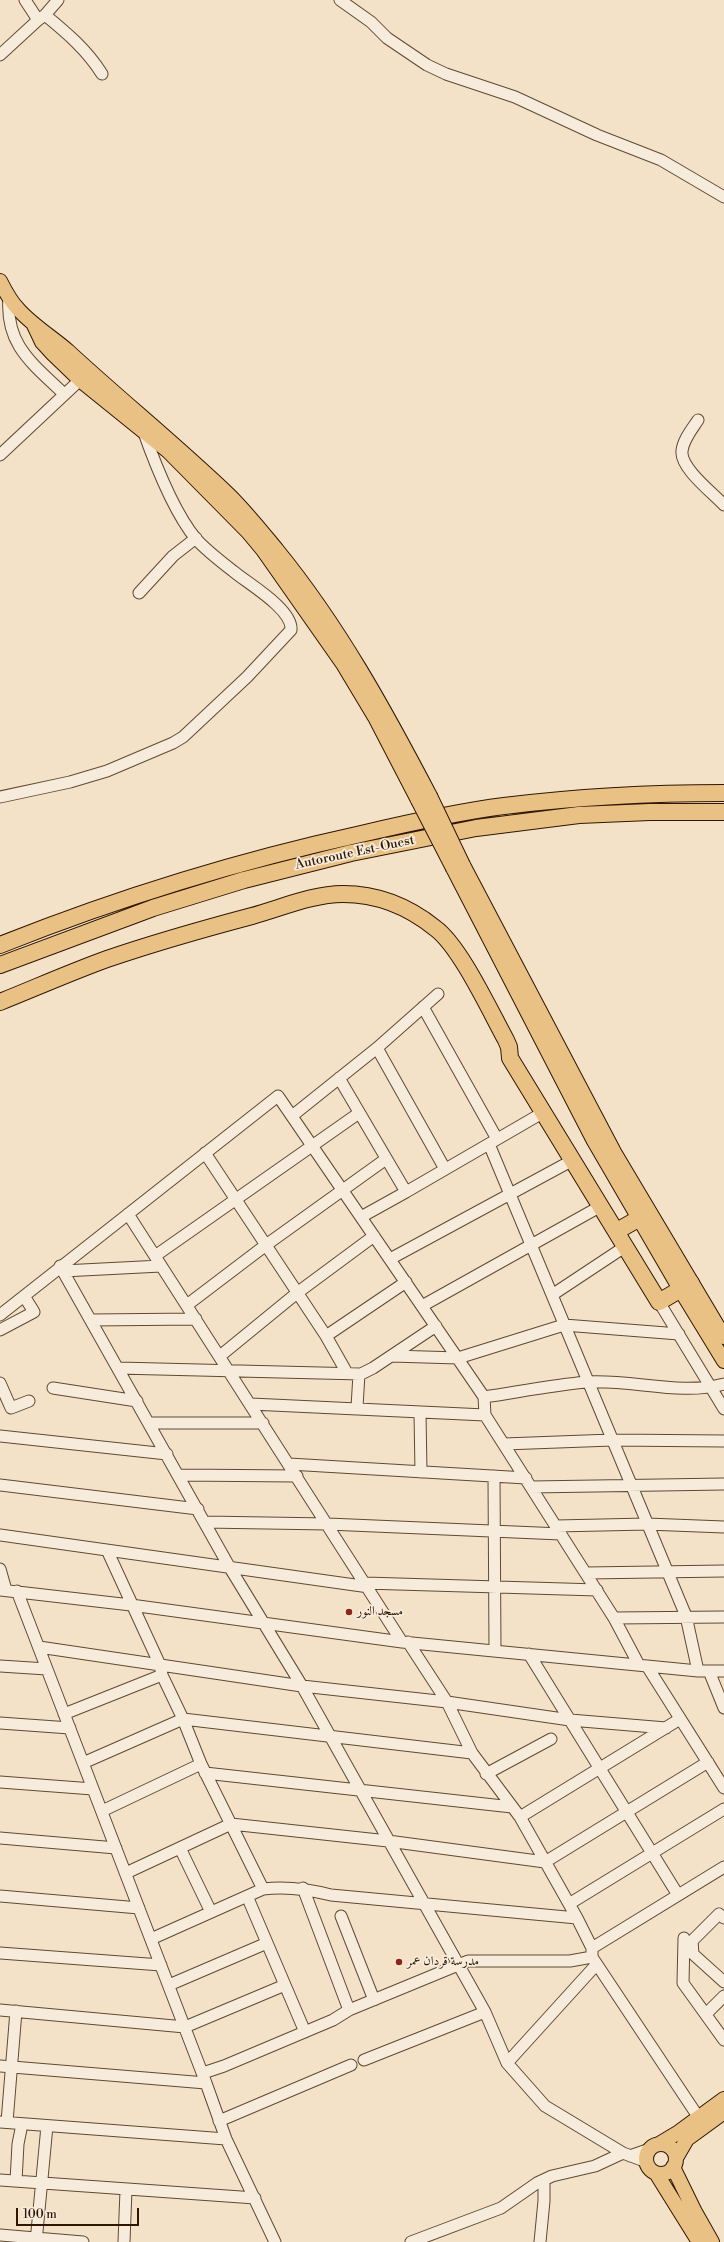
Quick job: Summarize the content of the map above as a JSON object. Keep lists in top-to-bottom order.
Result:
{
  "streets": {
    "highway": ["Autoroute Est-Ouest"]
  },
  "places": ["مسجد النور", "مدرسة قردان عمر"],
  "scale_bar": "100 m"
}
